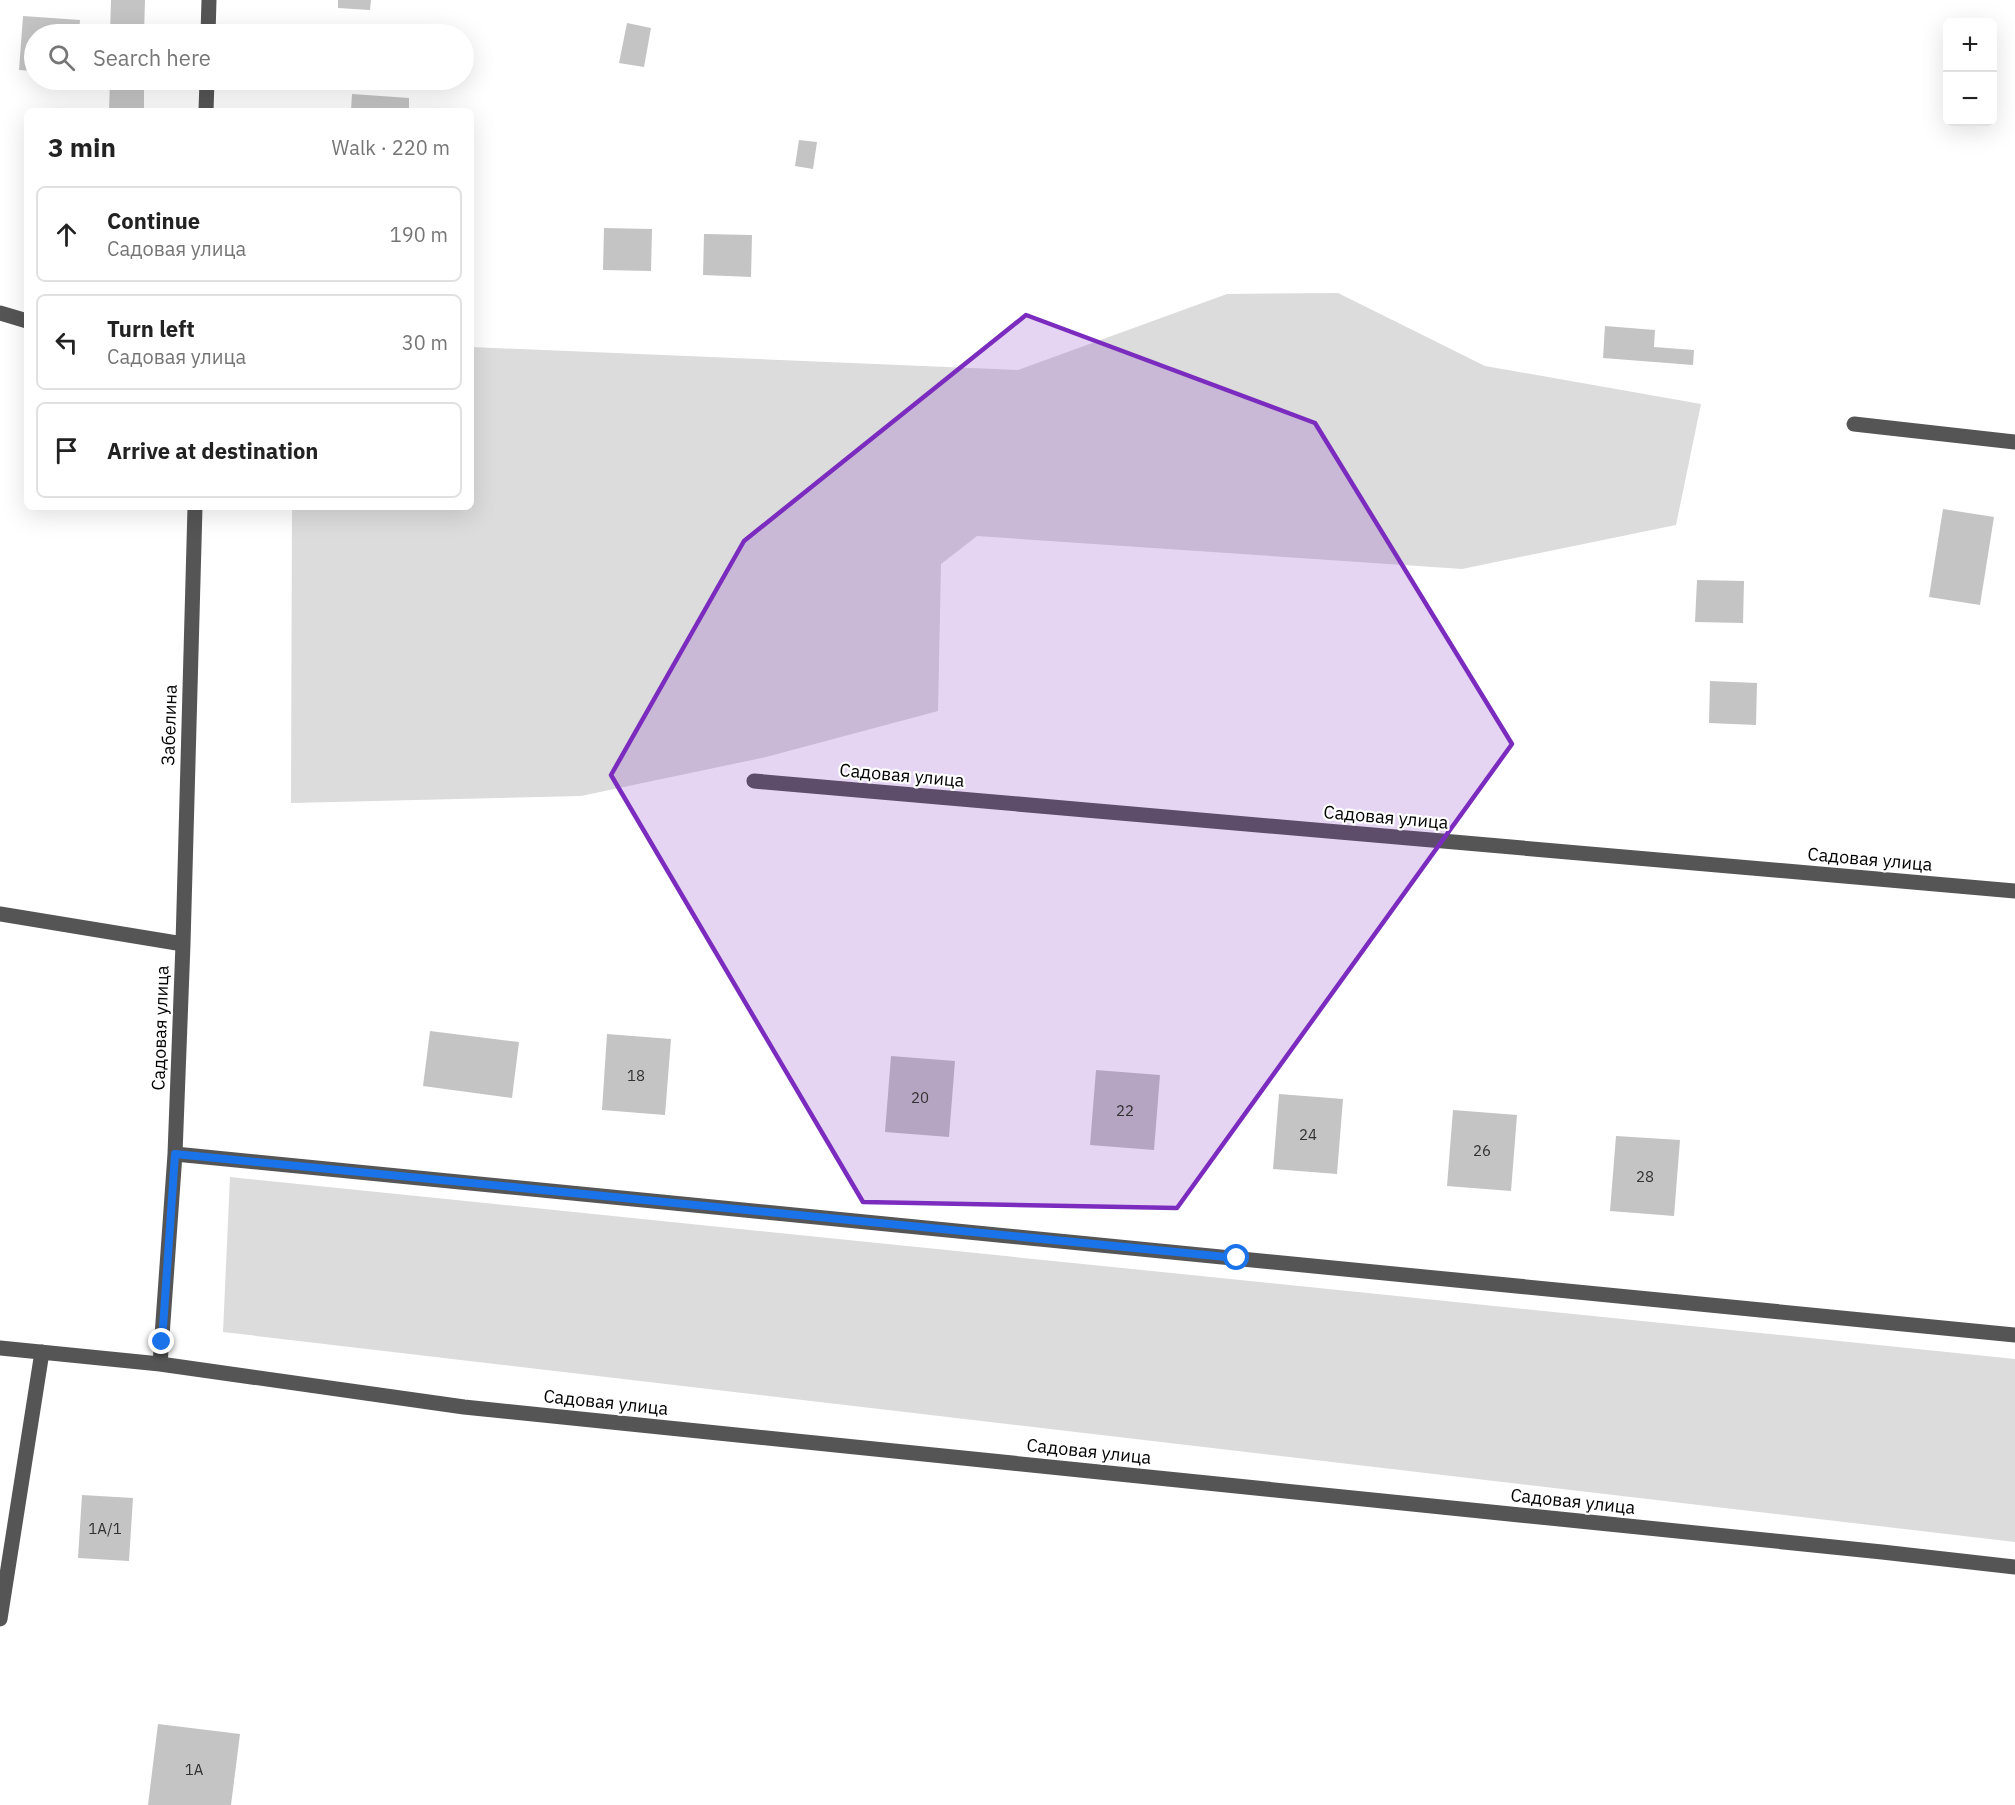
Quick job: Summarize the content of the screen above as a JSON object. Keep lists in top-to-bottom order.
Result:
{
  "streets": {
    "street": ["Забелина", "Садовая улица"]
  },
  "crossings": [
    ["Забелина", "Садовая улица"]
  ],
  "house_numbers": [
    "18",
    "20",
    "22",
    "24",
    "26",
    "28",
    "1А/1",
    "1А"
  ],
  "page": {
    "map_buttons": ["+", "−"],
    "search": "Search here",
    "heading": ["3 min", "Walk · 220 m"],
    "list": [
      ["Continue", "Садовая улица", "190 m"],
      ["Turn left", "Садовая улица", "30 m"],
      "Arrive at destination"
    ]
  }
}
